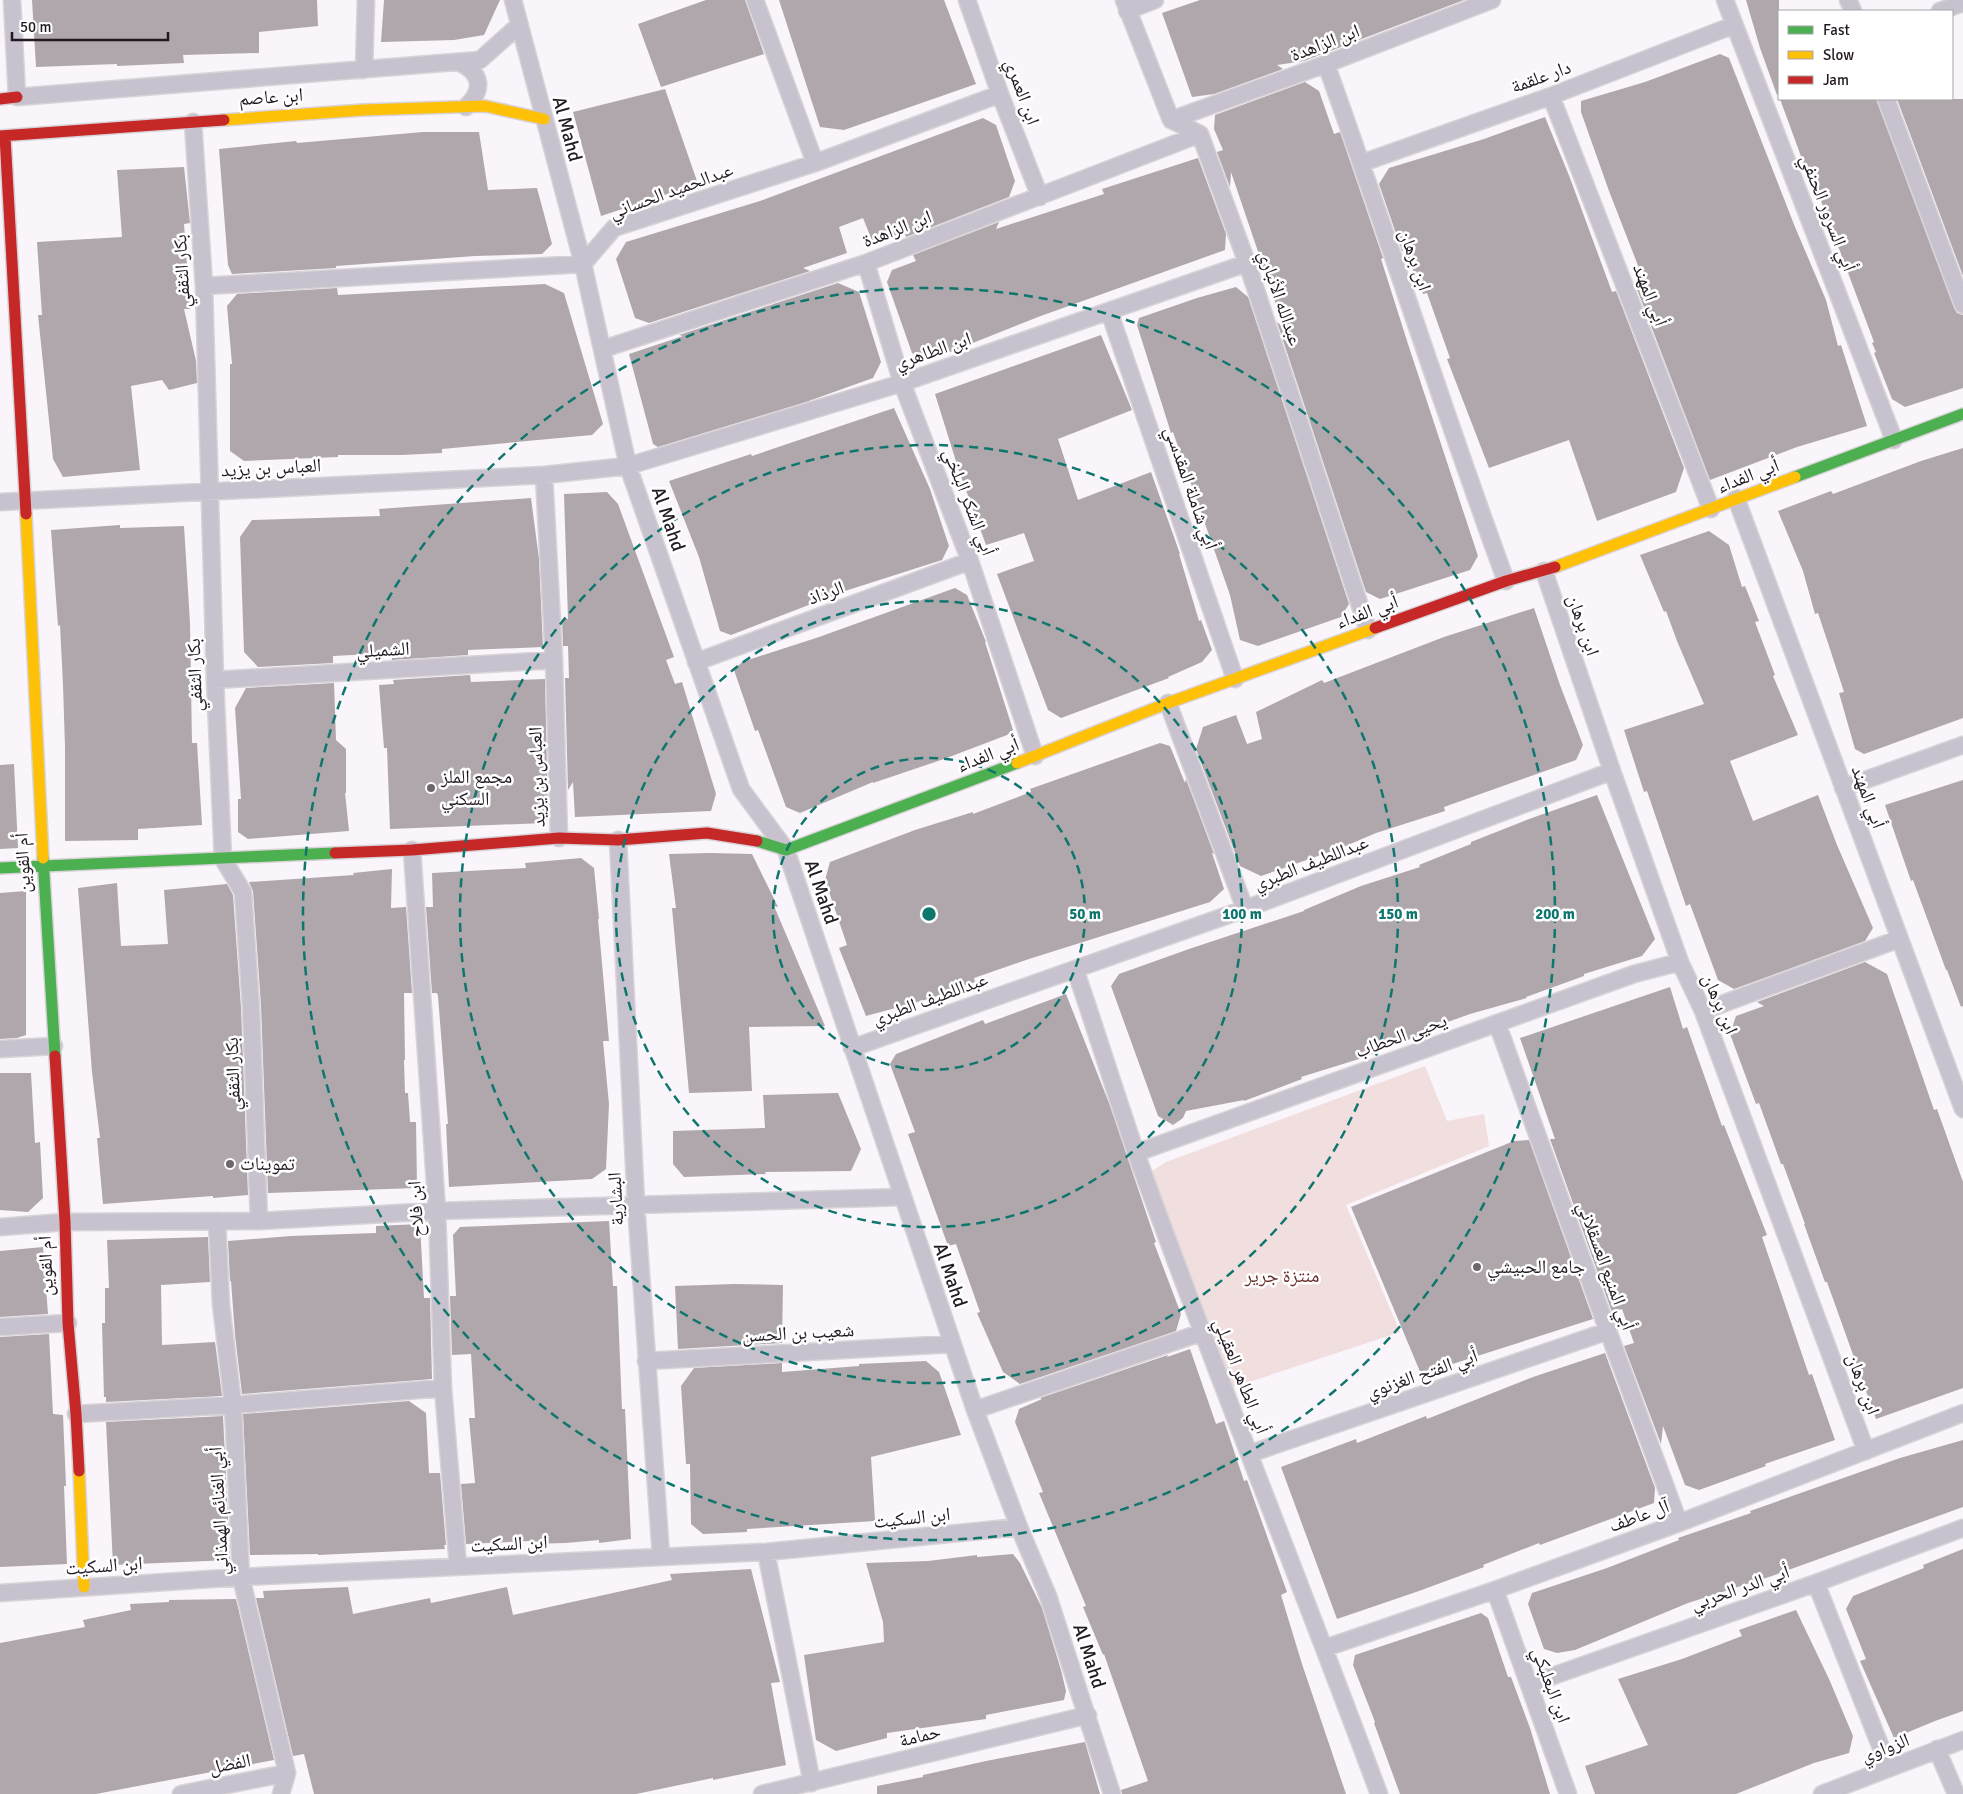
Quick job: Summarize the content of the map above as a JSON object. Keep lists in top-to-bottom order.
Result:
{
  "streets": {
    "street": [
      "ابن الزاهدة",
      "دار علقمة",
      "ابن العمري",
      "ابن عاصم",
      "Al Mahd",
      "عبدالحميد الحساني",
      "أبي السرور الحنفي",
      "ابن برهان",
      "بكار الثقفي",
      "أبي المهند",
      "عبدالله الأنباري",
      "ابن الطاهري",
      "العباس بن يزيد",
      "أبي الفداء",
      "أبي شاملة المقدسي",
      "أبي الشكر البلخي",
      "الرذاذ",
      "الشميلي",
      "أم القوين",
      "عبداللطيف الطبري",
      "يحيى الحطاب",
      "البشارية",
      "ابن فلاح",
      "أبي المنيع العسقلاني",
      "شعيب بن الحسن",
      "أبي الفتح الغزنوي",
      "أبي الطاهر العقيلي",
      "أبي الغنائم الهمذاني",
      "آل عاطف",
      "ابن السكيت",
      "أبي الدر الحربي",
      "ابن البعلبكي",
      "حمامة",
      "الزواوي",
      "الفضل"
    ]
  },
  "crossings": [
    ["ابن الزاهدة", "ابن العمري"],
    ["ابن الزاهدة", "Al Mahd"],
    ["ابن الزاهدة", "ابن برهان"],
    ["ابن الزاهدة", "عبدالله الأنباري"],
    ["ابن الزاهدة", "أبي الشكر البلخي"],
    ["دار علقمة", "أبي السرور الحنفي"],
    ["دار علقمة", "ابن برهان"],
    ["دار علقمة", "أبي المهند"],
    ["ابن العمري", "عبدالحميد الحساني"],
    ["ابن عاصم", "Al Mahd"],
    ["ابن عاصم", "بكار الثقفي"],
    ["ابن عاصم", "أم القوين"],
    ["Al Mahd", "عبدالحميد الحساني"],
    ["Al Mahd", "ابن الطاهري"],
    ["Al Mahd", "العباس بن يزيد"],
    ["Al Mahd", "أبي الفداء"],
    ["Al Mahd", "الرذاذ"],
    ["Al Mahd", "عبداللطيف الطبري"],
    ["Al Mahd", "شعيب بن الحسن"],
    ["Al Mahd", "ابن السكيت"],
    ["Al Mahd", "حمامة"],
    ["أبي السرور الحنفي", "أبي الفداء"],
    ["ابن برهان", "أبي الفداء"],
    ["ابن برهان", "عبداللطيف الطبري"],
    ["ابن برهان", "يحيى الحطاب"],
    ["ابن برهان", "آل عاطف"],
    ["بكار الثقفي", "العباس بن يزيد"],
    ["بكار الثقفي", "الشميلي"],
    ["أبي المهند", "أبي الفداء"],
    ["عبدالله الأنباري", "ابن الطاهري"],
    ["عبدالله الأنباري", "أبي الفداء"],
    ["ابن الطاهري", "العباس بن يزيد"],
    ["ابن الطاهري", "أبي شاملة المقدسي"],
    ["ابن الطاهري", "أبي الشكر البلخي"],
    ["العباس بن يزيد", "الشميلي"],
    ["العباس بن يزيد", "أم القوين"],
    ["أبي الفداء", "أبي شاملة المقدسي"],
    ["أبي الفداء", "أبي الشكر البلخي"],
    ["أبي الشكر البلخي", "الرذاذ"],
    ["أم القوين", "ابن السكيت"],
    ["عبداللطيف الطبري", "أبي الطاهر العقيلي"],
    ["يحيى الحطاب", "أبي المنيع العسقلاني"],
    ["يحيى الحطاب", "أبي الطاهر العقيلي"],
    ["البشارية", "شعيب بن الحسن"],
    ["البشارية", "ابن السكيت"],
    ["ابن فلاح", "ابن السكيت"],
    ["أبي المنيع العسقلاني", "أبي الفتح الغزنوي"],
    ["أبي المنيع العسقلاني", "آل عاطف"],
    ["أبي الفتح الغزنوي", "أبي الطاهر العقيلي"],
    ["أبي الطاهر العقيلي", "آل عاطف"],
    ["أبي الغنائم الهمذاني", "ابن السكيت"],
    ["أبي الغنائم الهمذاني", "الفضل"],
    ["آل عاطف", "ابن البعلبكي"],
    ["أبي الدر الحربي", "ابن البعلبكي"]
  ],
  "parks": ["منتزة جرير"],
  "places": ["مجمع الملز السكني", "تموينات", "جامع الحبيشي"],
  "legend": ["Fast", "Slow", "Jam"],
  "scale_bar": "50 m",
  "rings": [
    "50 m",
    "100 m",
    "150 m",
    "200 m"
  ]
}
